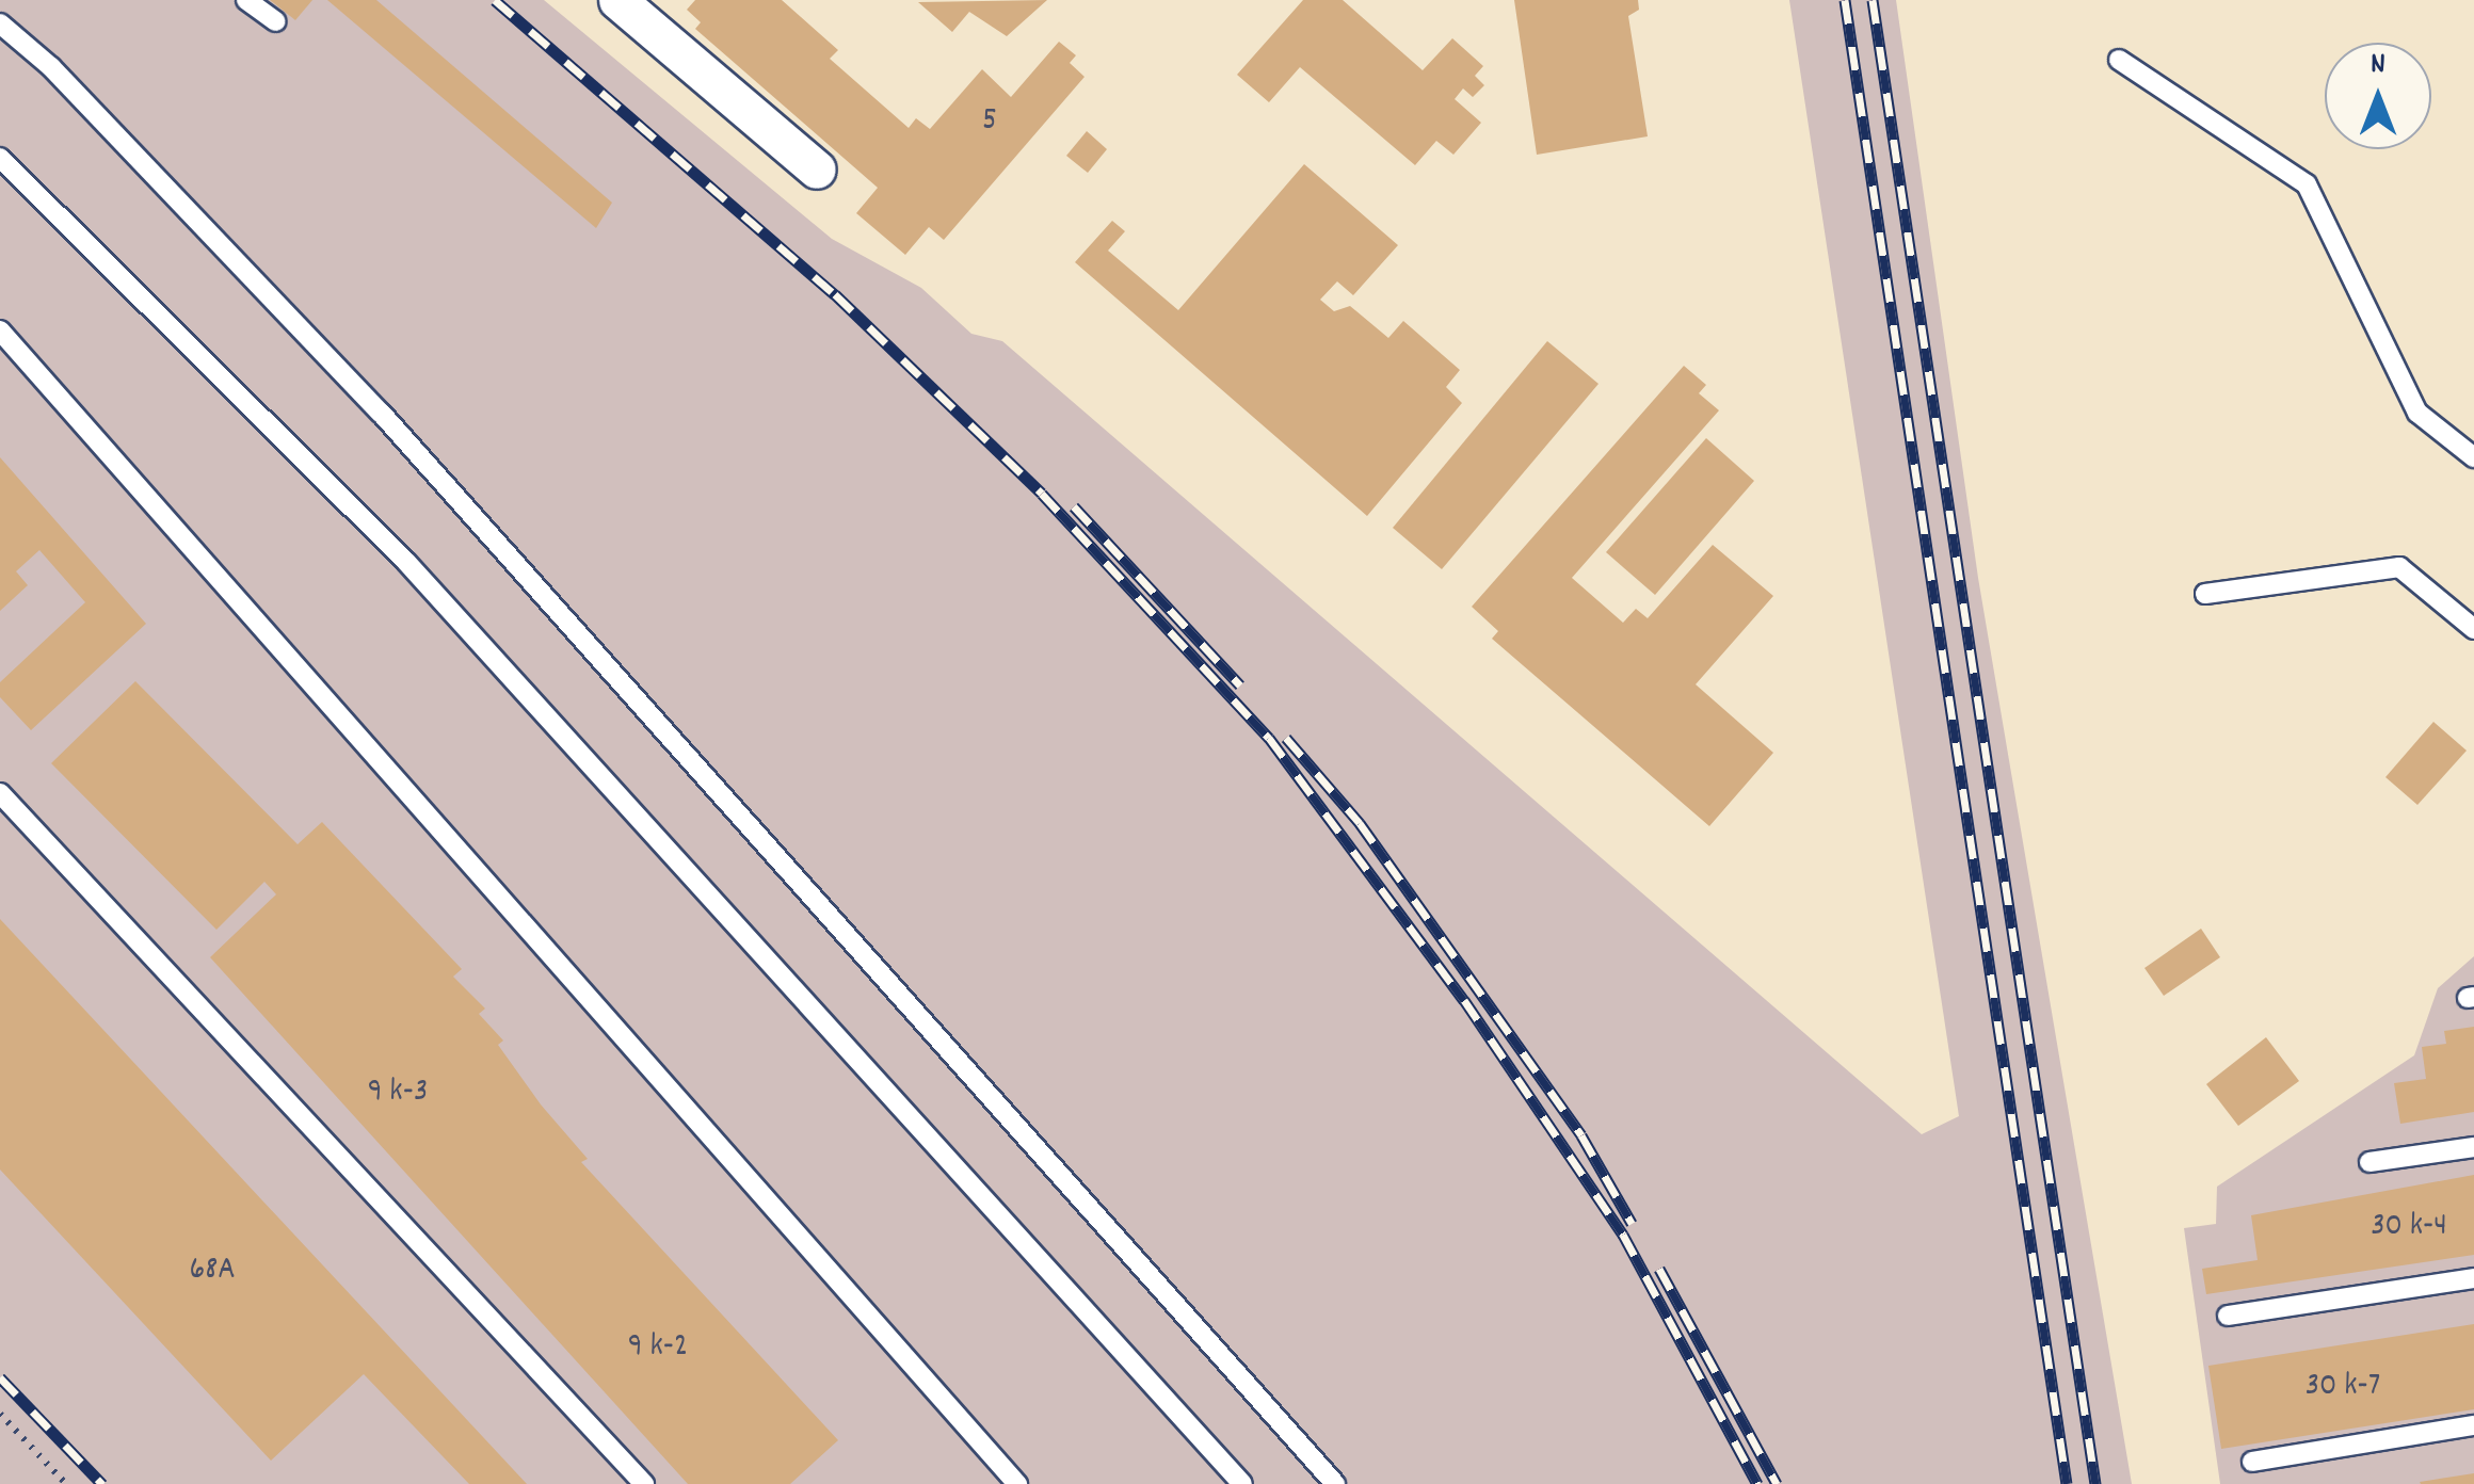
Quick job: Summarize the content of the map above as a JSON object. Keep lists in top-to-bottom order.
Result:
{
  "house_numbers": [
    "5",
    "9 k-3",
    "30 k-4",
    "68A",
    "9 k-2",
    "30 k-7"
  ],
  "north": "top"
}
